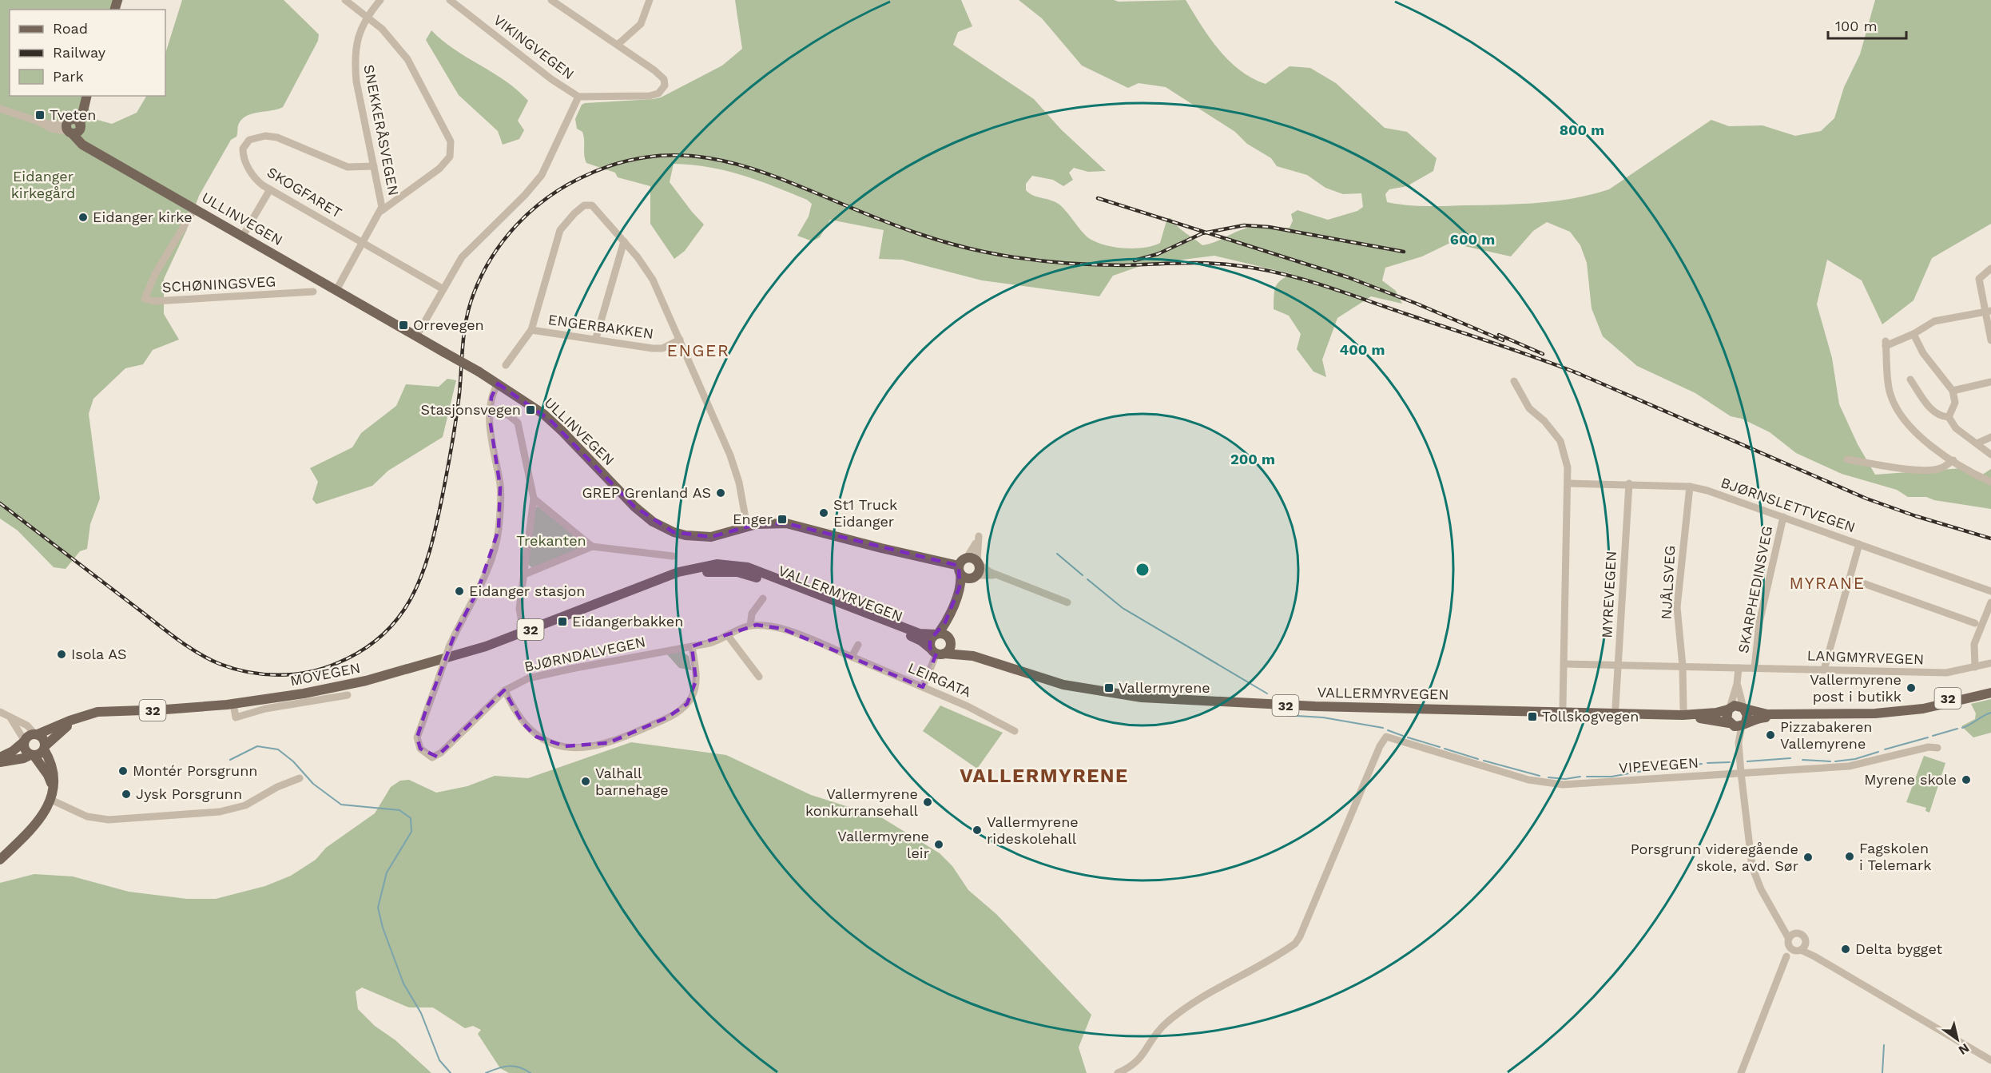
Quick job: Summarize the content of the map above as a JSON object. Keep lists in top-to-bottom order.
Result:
{
  "streets": {
    "main road": [
      "ULLINVEGEN",
      "VALLERMYRVEGEN",
      "32",
      "MOVEGEN"
    ],
    "street": [
      "VIKINGVEGEN",
      "SNEKKERÅSVEGEN",
      "SKOGFARET",
      "SCHØNINGSVEG",
      "ENGERBAKKEN",
      "BJØRNSLETTVEGEN",
      "NJÅLSVEG",
      "SKARPHEDINSVEG",
      "MYREVEGEN",
      "BJØRNDALVEGEN",
      "LANGMYRVEGEN",
      "LEIRGATA",
      "VIPEVEGEN"
    ]
  },
  "crossings": [
    ["SNEKKERÅSVEGEN", "SKOGFARET"],
    ["SNEKKERÅSVEGEN", "ULLINVEGEN"],
    ["ULLINVEGEN", "SCHØNINGSVEG"],
    ["BJØRNSLETTVEGEN", "NJÅLSVEG"],
    ["BJØRNSLETTVEGEN", "SKARPHEDINSVEG"],
    ["BJØRNSLETTVEGEN", "MYREVEGEN"],
    ["NJÅLSVEG", "VALLERMYRVEGEN"],
    ["NJÅLSVEG", "LANGMYRVEGEN"],
    ["SKARPHEDINSVEG", "LANGMYRVEGEN"],
    ["VALLERMYRVEGEN", "32"],
    ["VALLERMYRVEGEN", "MOVEGEN"],
    ["MYREVEGEN", "LANGMYRVEGEN"],
    ["32", "MOVEGEN"],
    ["BJØRNDALVEGEN", "LEIRGATA"]
  ],
  "districts": ["ENGER", "MYRANE", "VALLERMYRENE"],
  "parks": ["Eidanger kirkegård", "Trekanten"],
  "places": {
    "transit": [
      "Tveten",
      "Orrevegen",
      "Stasjonsvegen",
      "Enger",
      "Eidangerbakken",
      "Vallermyrene",
      "Tollskogvegen"
    ],
    "other": [
      "Eidanger kirke",
      "GREP Grenland AS",
      "St1 Truck Eidanger",
      "Eidanger stasjon",
      "Isola AS",
      "Vallermyrene post i butikk",
      "Pizzabakeren Vallemyrene",
      "Montér Porsgrunn",
      "Myrene skole",
      "Valhall barnehage",
      "Jysk Porsgrunn",
      "Vallermyrene konkurransehall",
      "Vallermyrene rideskolehall",
      "Vallermyrene leir",
      "Fagskolen i Telemark",
      "Porsgrunn videregående skole, avd. Sør",
      "Delta bygget"
    ]
  },
  "legend": ["Road", "Railway", "Park"],
  "scale_bar": "100 m",
  "north": "bottom right",
  "rings": [
    "800 m",
    "600 m",
    "400 m",
    "200 m"
  ]
}
